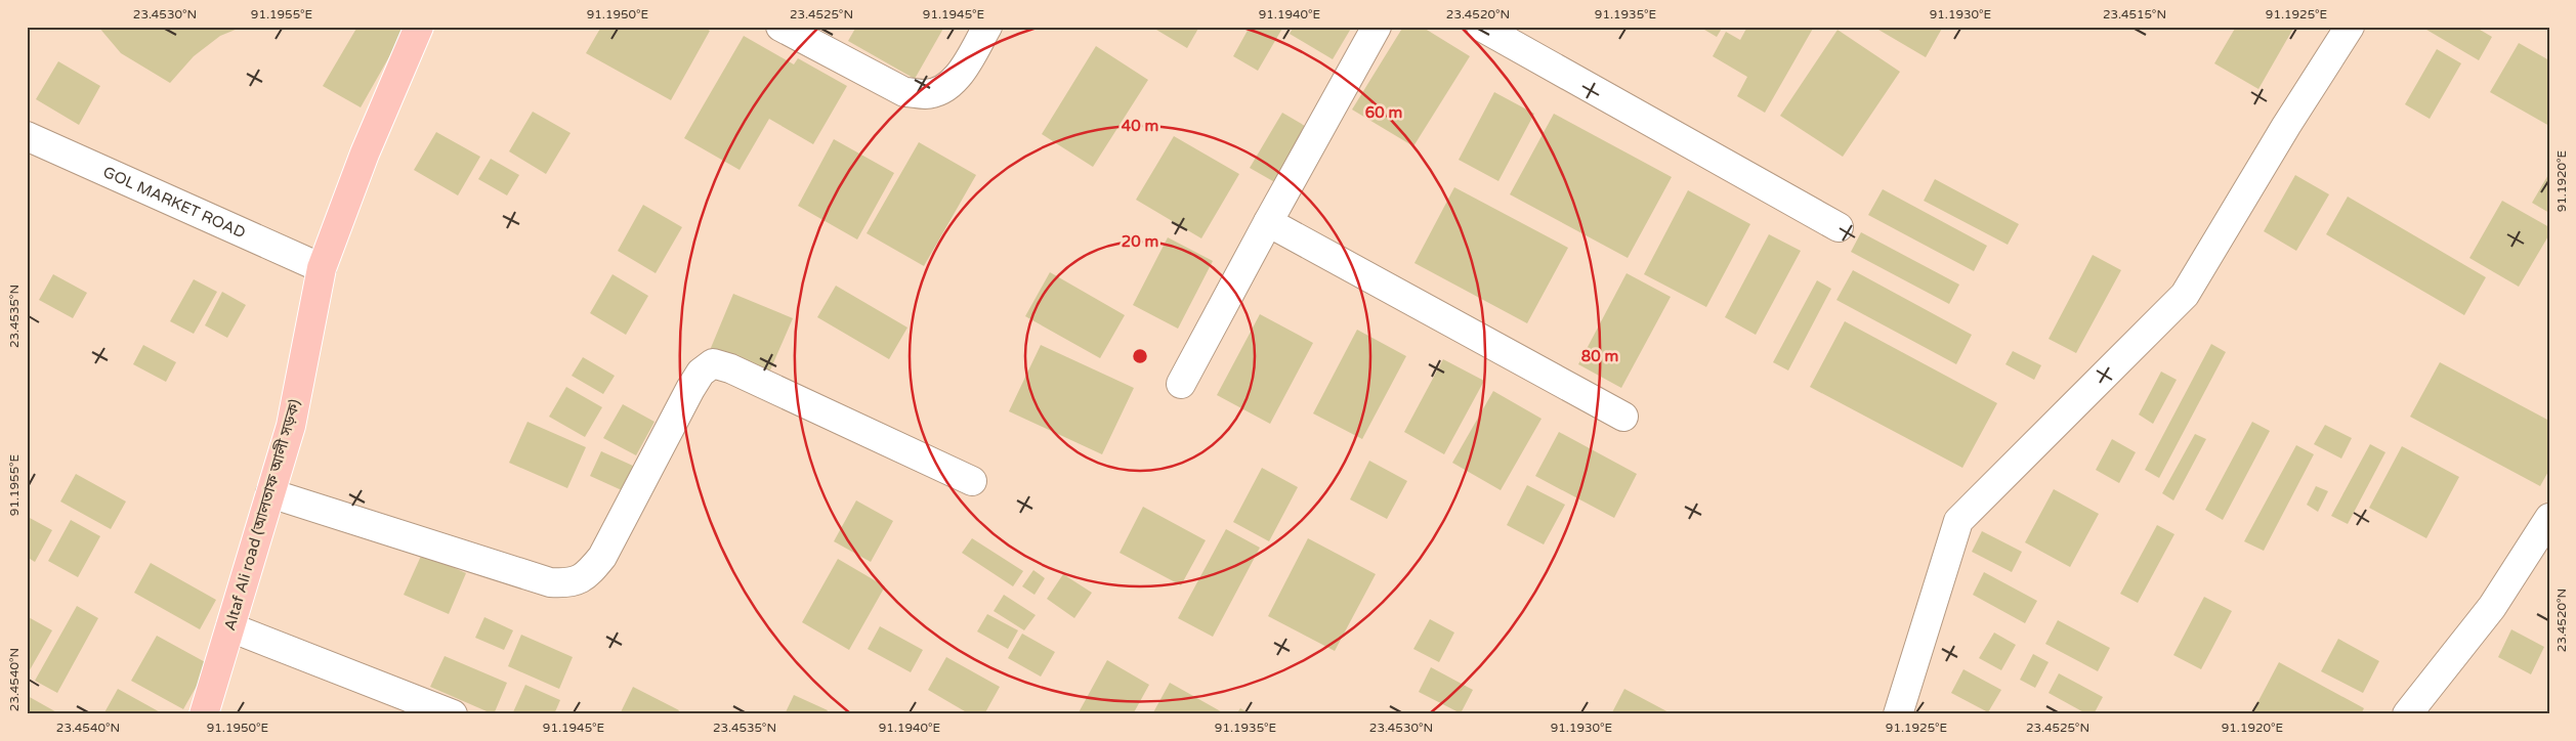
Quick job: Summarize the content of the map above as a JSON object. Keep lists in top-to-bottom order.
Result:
{
  "streets": {
    "main road": ["Altaf Ali road (আলতাফ আলী সড়ক)"],
    "street": ["GOL MARKET ROAD"]
  },
  "crossings": [
    ["GOL MARKET ROAD", "Altaf Ali road (আলতাফ আলী সড়ক)"]
  ],
  "coordinates": [
    "23.4530°N",
    "91.1955°E",
    "91.1950°E",
    "23.4525°N",
    "91.1945°E",
    "91.1940°E",
    "23.4520°N",
    "91.1935°E",
    "91.1930°E",
    "23.4515°N",
    "91.1925°E",
    "91.1920°E",
    "23.4535°N",
    "23.4540°N"
  ],
  "rings": [
    "60 m",
    "40 m",
    "20 m",
    "80 m"
  ]
}
